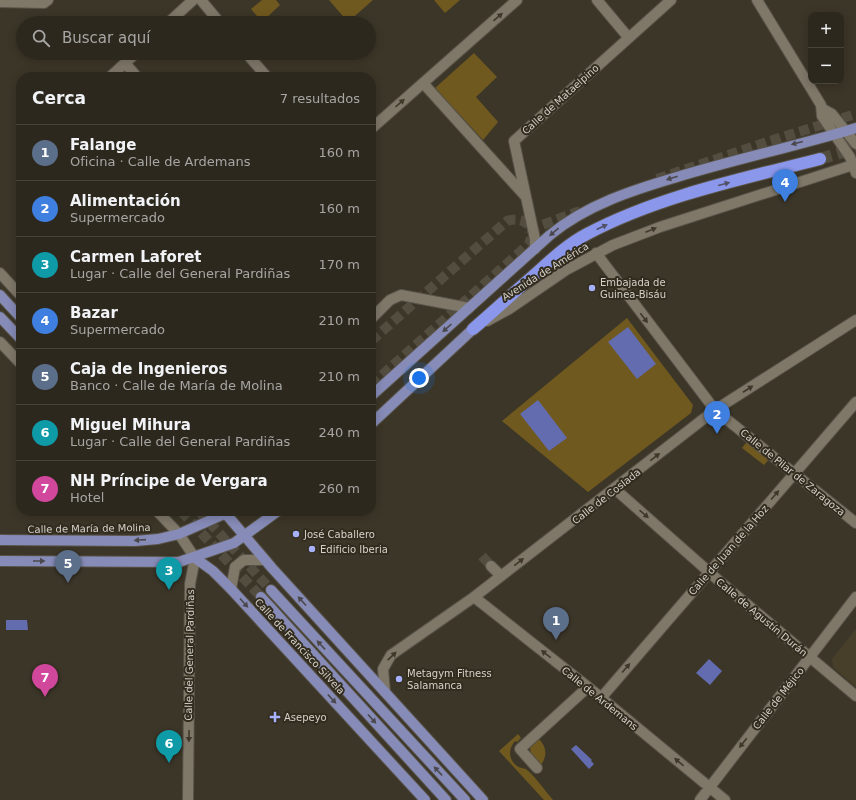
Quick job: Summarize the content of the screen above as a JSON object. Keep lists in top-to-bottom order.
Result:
{
  "streets": {
    "main road": ["Avenida de América", "Calle de María de Molina", "Calle de Francisco Silvela"],
    "street": [
      "Calle de Mataelpino",
      "Calle de Pilar de Zaragoza",
      "Calle de Coslada",
      "Calle de Juan de la Hoz",
      "Calle de Agustín Durán",
      "Calle del General Pardiñas",
      "Calle de Ardemans",
      "Calle de Méjico"
    ]
  },
  "crossings": [
    ["Calle de Mataelpino", "Avenida de América"],
    ["Avenida de América", "Calle de Pilar de Zaragoza"],
    ["Calle de Pilar de Zaragoza", "Calle de Coslada"],
    ["Calle de Pilar de Zaragoza", "Calle de Juan de la Hoz"],
    ["Calle de Coslada", "Calle de Agustín Durán"],
    ["Calle de Coslada", "Calle de Ardemans"],
    ["Calle de María de Molina", "Calle de Francisco Silvela"],
    ["Calle de Juan de la Hoz", "Calle de Agustín Durán"],
    ["Calle de Juan de la Hoz", "Calle de Ardemans"],
    ["Calle de Agustín Durán", "Calle de Méjico"],
    ["Calle de Francisco Silvela", "Calle del General Pardiñas"],
    ["Calle de Ardemans", "Calle de Méjico"]
  ],
  "one_way": [
    "Calle de Pilar de Zaragoza",
    "Calle de Coslada",
    "Calle de Juan de la Hoz",
    "Calle de Agustín Durán",
    "Calle del General Pardiñas",
    "Calle de Ardemans",
    "Calle de Méjico"
  ],
  "places": {
    "other": [
      "Embajada de Guinea-Bisáu",
      "José Caballero",
      "Edificio Iberia",
      "Metagym Fitness Salamanca"
    ],
    "health": ["Asepeyo"]
  },
  "page": {
    "map_buttons": ["+", "−"],
    "search": "Buscar aquí",
    "heading": ["Cerca", "7 resultados"],
    "list": [
      {
        "mark": "1",
        "name": "Falange",
        "note": "Oficina · Calle de Ardemans",
        "value": "160 m"
      },
      {
        "mark": "2",
        "name": "Alimentación",
        "note": "Supermercado",
        "value": "160 m"
      },
      {
        "mark": "3",
        "name": "Carmen Laforet",
        "note": "Lugar · Calle del General Pardiñas",
        "value": "170 m"
      },
      {
        "mark": "4",
        "name": "Bazar",
        "note": "Supermercado",
        "value": "210 m"
      },
      {
        "mark": "5",
        "name": "Caja de Ingenieros",
        "note": "Banco · Calle de María de Molina",
        "value": "210 m"
      },
      {
        "mark": "6",
        "name": "Miguel Mihura",
        "note": "Lugar · Calle del General Pardiñas",
        "value": "240 m"
      },
      {
        "mark": "7",
        "name": "NH Príncipe de Vergara",
        "note": "Hotel",
        "value": "260 m"
      }
    ],
    "pins": [
      "4",
      "2",
      "5",
      "3",
      "1",
      "7",
      "6"
    ]
  }
}
